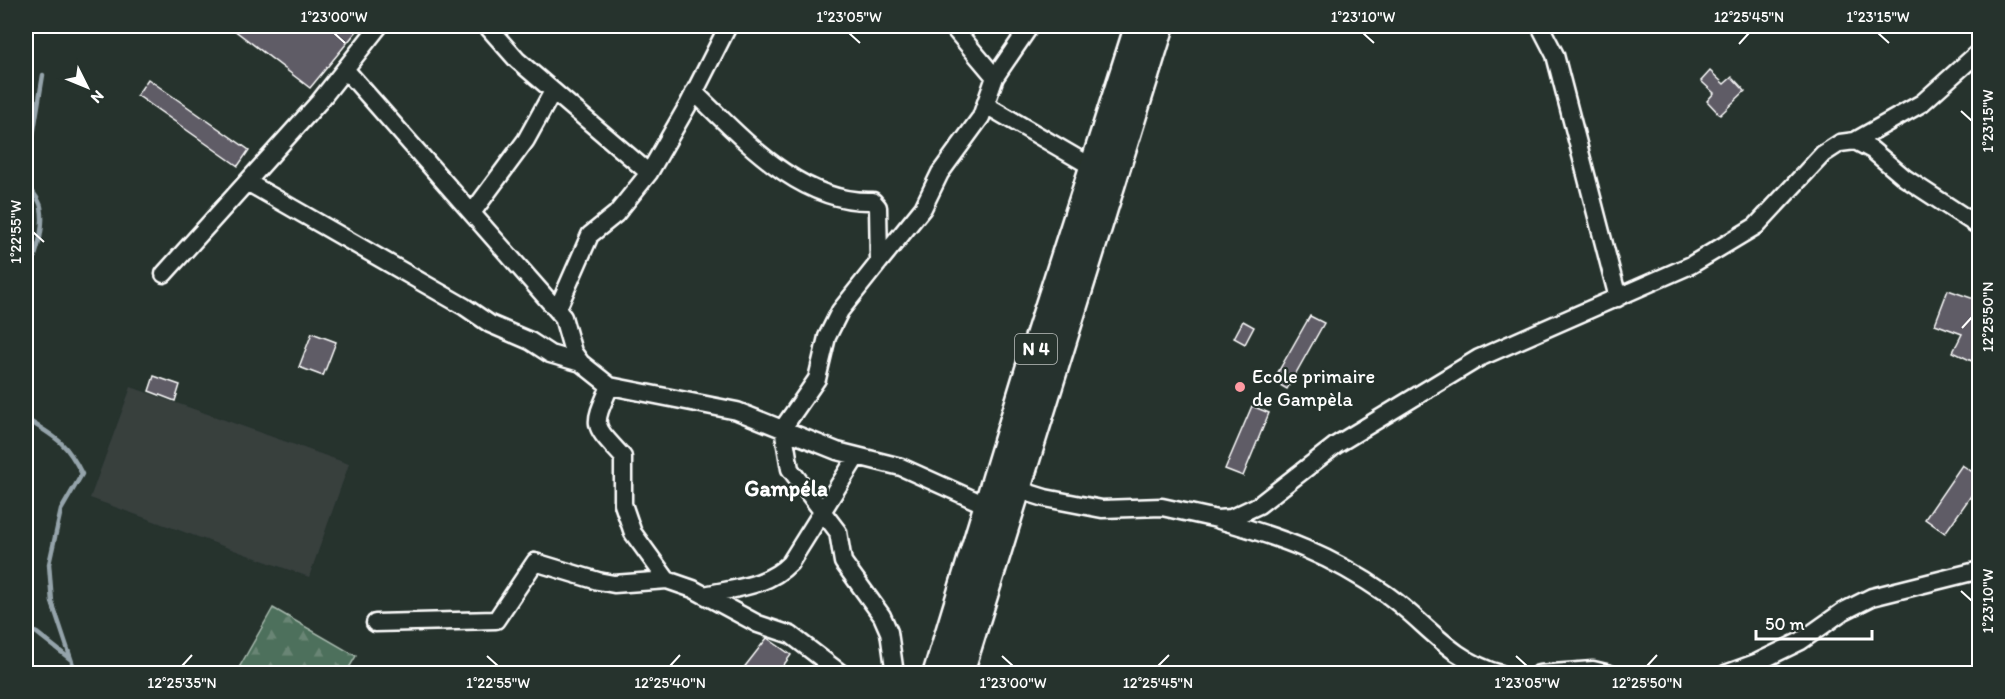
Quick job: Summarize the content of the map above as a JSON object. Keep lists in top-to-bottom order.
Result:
{
  "streets": {
    "highway": ["N 4"]
  },
  "districts": ["Gampéla"],
  "places": ["Ecole primaire de Gampèla"],
  "scale_bar": "50 m",
  "north": "bottom right",
  "coordinates": [
    "1°23'00\"W",
    "1°23'05\"W",
    "1°23'10\"W",
    "12°25'45\"N",
    "1°23'15\"W",
    "1°22'55\"W",
    "12°25'50\"N",
    "12°25'35\"N",
    "12°25'40\"N"
  ]
}
